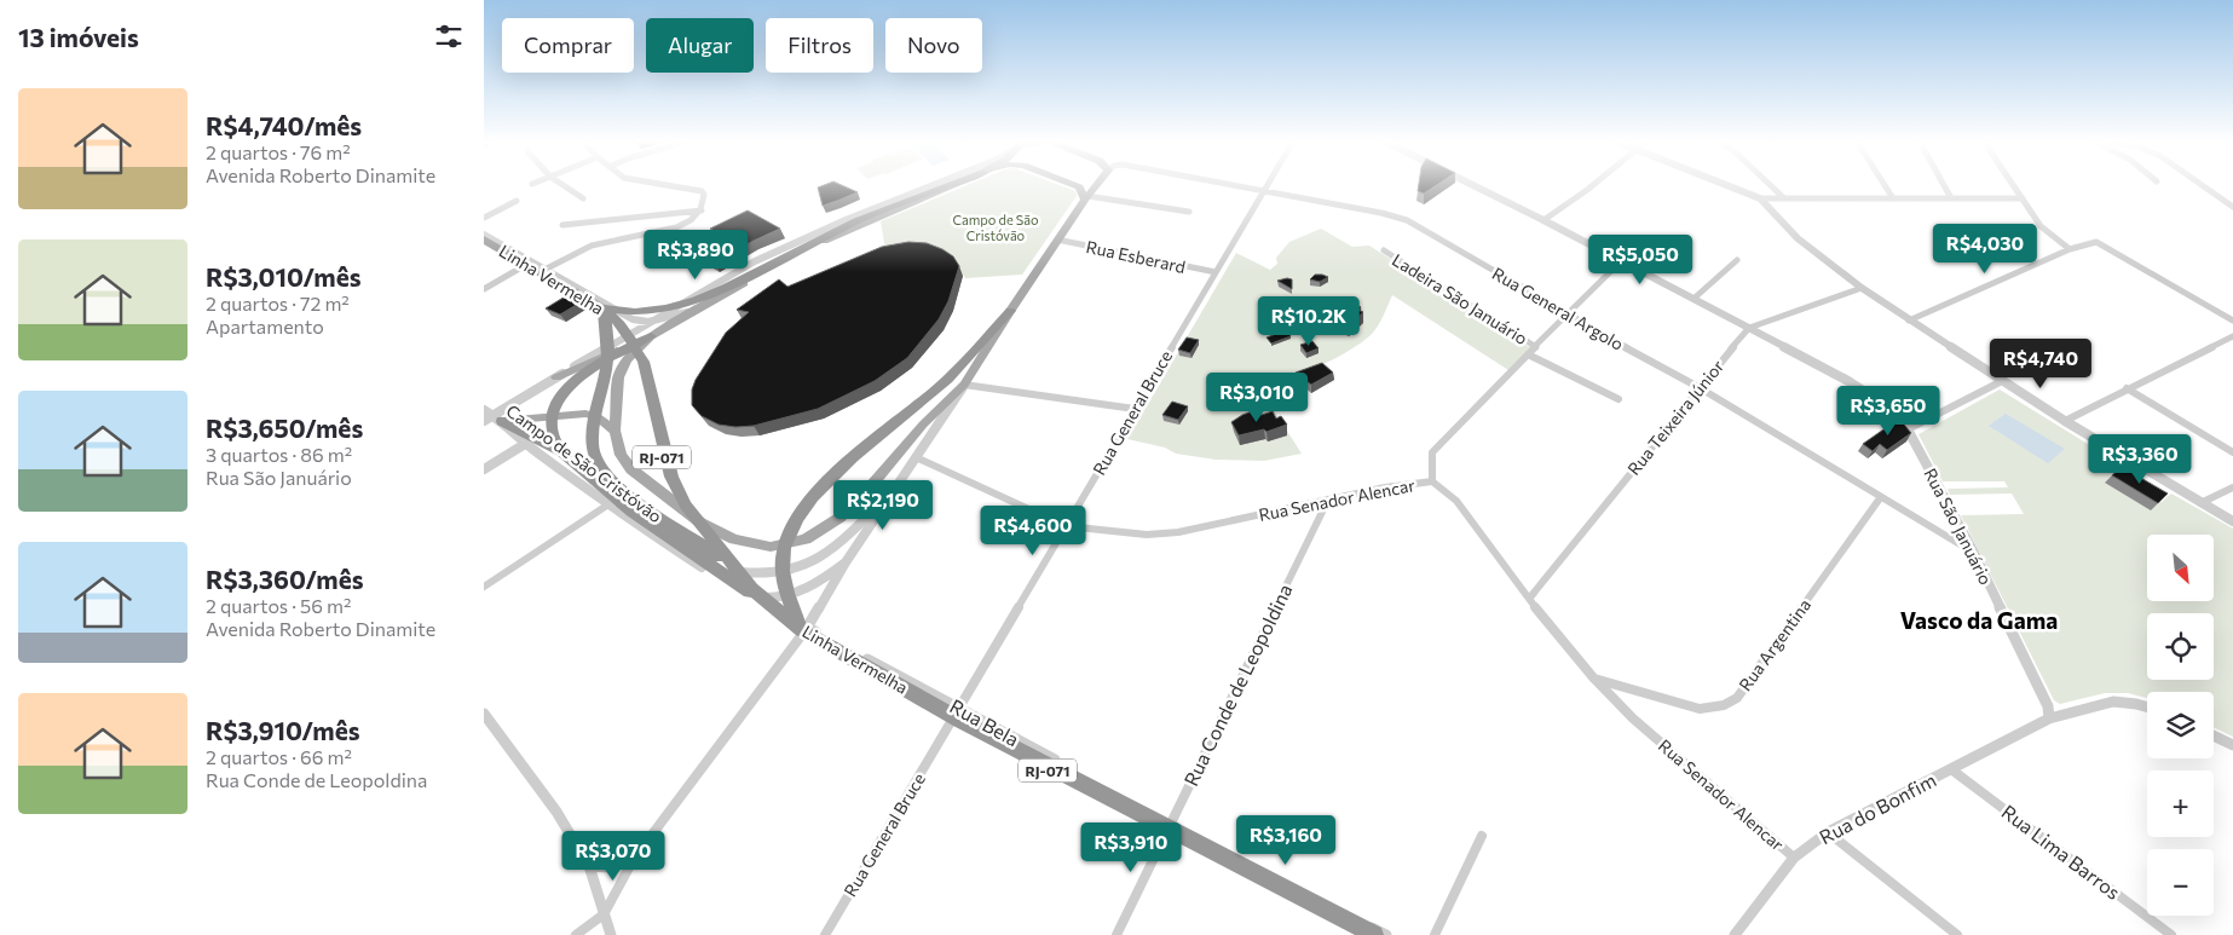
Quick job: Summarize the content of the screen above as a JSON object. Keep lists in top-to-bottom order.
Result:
{
  "streets": {
    "highway": ["Linha Vermelha", "RJ-071"],
    "main road": ["Campo de São Cristóvão"],
    "street": [
      "Rua Esberard",
      "Ladeira São Januário",
      "Rua General Argolo",
      "Rua General Bruce",
      "Rua Teixeira Júnior",
      "Rua Senador Alencar",
      "Rua São Januário",
      "Rua Argentina",
      "Rua Conde de Leopoldina",
      "Rua Bela",
      "Rua do Bonfim",
      "Rua Lima Barros"
    ]
  },
  "crossings": [
    ["Rua Esberard", "Rua General Bruce"],
    ["Rua Esberard", "Campo de São Cristóvão"],
    ["Linha Vermelha", "Rua Bela"],
    ["Rua General Argolo", "Rua General Bruce"],
    ["Rua General Argolo", "Rua Teixeira Júnior"],
    ["Rua General Argolo", "Rua São Januário"],
    ["Rua General Argolo", "Rua Argentina"],
    ["Rua General Bruce", "Rua Senador Alencar"],
    ["Rua General Bruce", "Rua Bela"],
    ["Rua Teixeira Júnior", "Rua Senador Alencar"],
    ["Rua Teixeira Júnior", "Rua São Januário"],
    ["Campo de São Cristóvão", "Rua Senador Alencar"],
    ["Rua Senador Alencar", "Rua Argentina"],
    ["Rua Senador Alencar", "Rua Conde de Leopoldina"],
    ["Rua Senador Alencar", "Rua do Bonfim"],
    ["Rua São Januário", "Rua do Bonfim"],
    ["Rua Conde de Leopoldina", "Rua Bela"],
    ["Rua do Bonfim", "Rua Lima Barros"]
  ],
  "districts": ["Vasco da Gama"],
  "parks": ["Campo de São Cristóvão"],
  "north": "bottom right",
  "page": {
    "heading": "13 imóveis",
    "chip": [
      "Comprar",
      "Alugar",
      "Filtros",
      "Novo"
    ],
    "list": [
      {
        "name": "R$4,740/mês",
        "note": "2 quartos · 76 m² · Avenida Roberto Dinamite"
      },
      {
        "name": "R$3,010/mês",
        "note": "2 quartos · 72 m² · Apartamento"
      },
      {
        "name": "R$3,650/mês",
        "note": "3 quartos · 86 m² · Rua São Januário"
      },
      {
        "name": "R$3,360/mês",
        "note": "2 quartos · 56 m² · Avenida Roberto Dinamite"
      },
      {
        "name": "R$3,910/mês",
        "note": "2 quartos · 66 m² · Rua Conde de Leopoldina"
      }
    ],
    "price": [
      "R$4,030",
      "R$3,890",
      "R$5,050",
      "R$10.2K",
      "R$4,740",
      "R$3,010",
      "R$3,650",
      "R$3,360",
      "R$2,190",
      "R$4,600",
      "R$3,160",
      "R$3,910",
      "R$3,070"
    ],
    "map_buttons": ["+", "−"]
  }
}
